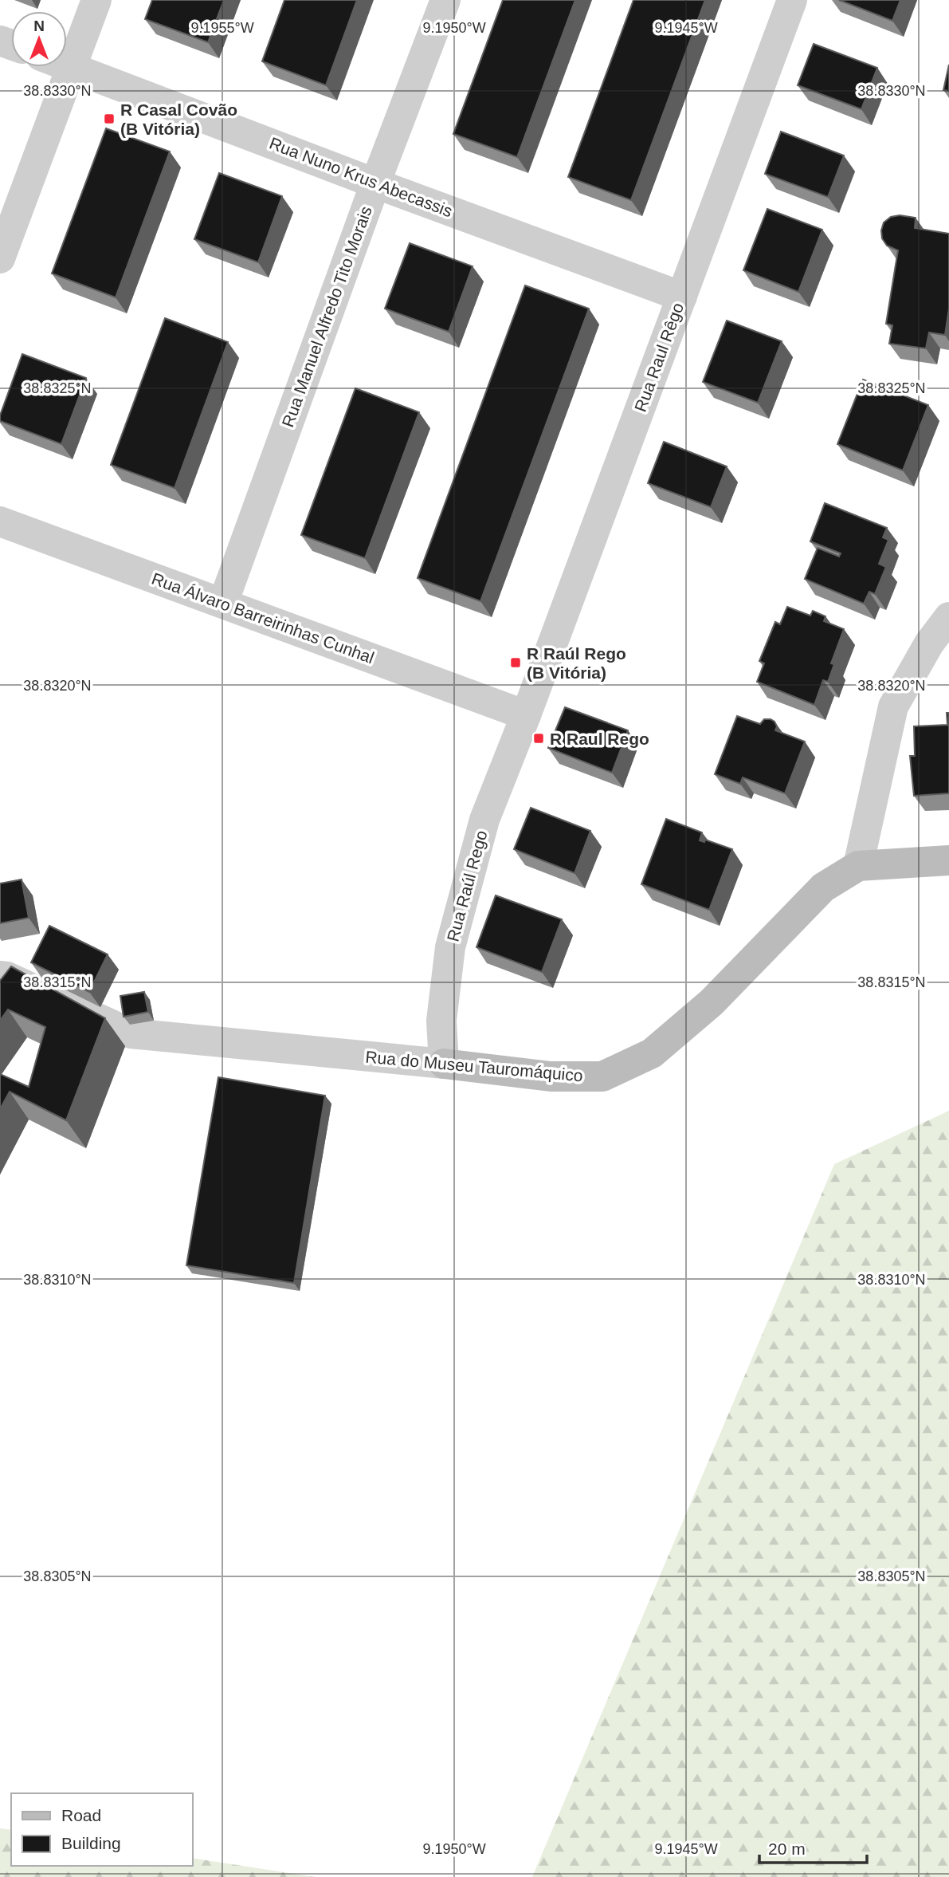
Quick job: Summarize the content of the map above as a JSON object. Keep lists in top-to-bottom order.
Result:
{
  "streets": {
    "street": [
      "Rua Nuno Krus Abecassis",
      "Rua Manuel Alfredo Tito Morais",
      "Rua Raul Rêgo",
      "Rua Álvaro Barreirinhas Cunhal",
      "Rua Raúl Rego",
      "Rua do Museu Tauromáquico"
    ]
  },
  "crossings": [
    ["Rua Nuno Krus Abecassis", "Rua Manuel Alfredo Tito Morais"],
    ["Rua Nuno Krus Abecassis", "Rua Raul Rêgo"],
    ["Rua Manuel Alfredo Tito Morais", "Rua Álvaro Barreirinhas Cunhal"],
    ["Rua Raul Rêgo", "Rua Álvaro Barreirinhas Cunhal"],
    ["Rua Raul Rêgo", "Rua Raúl Rego"],
    ["Rua Álvaro Barreirinhas Cunhal", "Rua Raúl Rego"],
    ["Rua Raúl Rego", "Rua do Museu Tauromáquico"]
  ],
  "places": {
    "transit": ["R Casal Covão (B Vitória)", "R Raúl Rego (B Vitória)", "R Raul Rego"]
  },
  "legend": ["Road", "Building"],
  "scale_bar": "20 m",
  "north": "top",
  "coordinates": [
    "9.1955°W",
    "9.1950°W",
    "9.1945°W",
    "38.8330°N",
    "38.8325°N",
    "38.8320°N",
    "38.8315°N",
    "38.8310°N",
    "38.8305°N"
  ]
}
